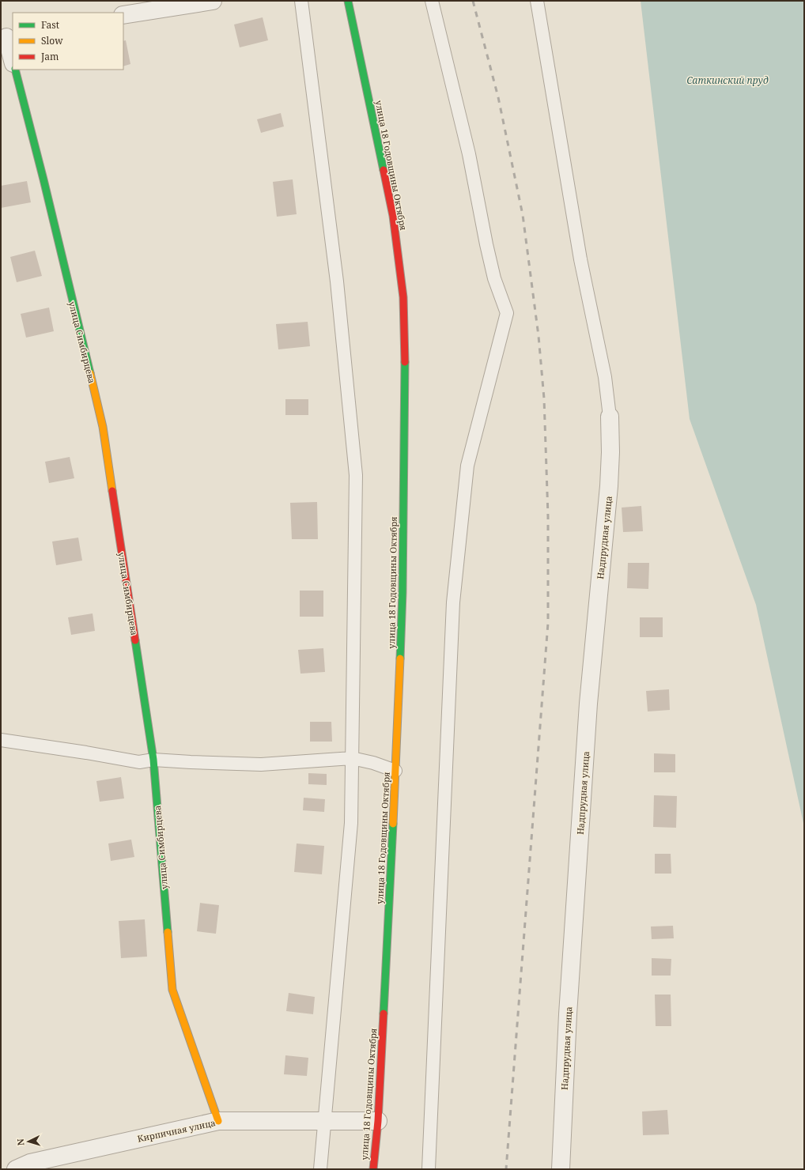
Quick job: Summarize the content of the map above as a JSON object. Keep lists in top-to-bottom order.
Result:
{
  "streets": {
    "main road": ["улица 18 Годовщины Октября", "улица Симбирцева"],
    "street": ["Надпрудная улица", "Кирпичная улица"]
  },
  "crossings": [
    ["улица 18 Годовщины Октября", "Кирпичная улица"],
    ["улица Симбирцева", "Кирпичная улица"]
  ],
  "water": ["Саткинский пруд"],
  "legend": ["Fast", "Slow", "Jam"],
  "north": "left"
}
